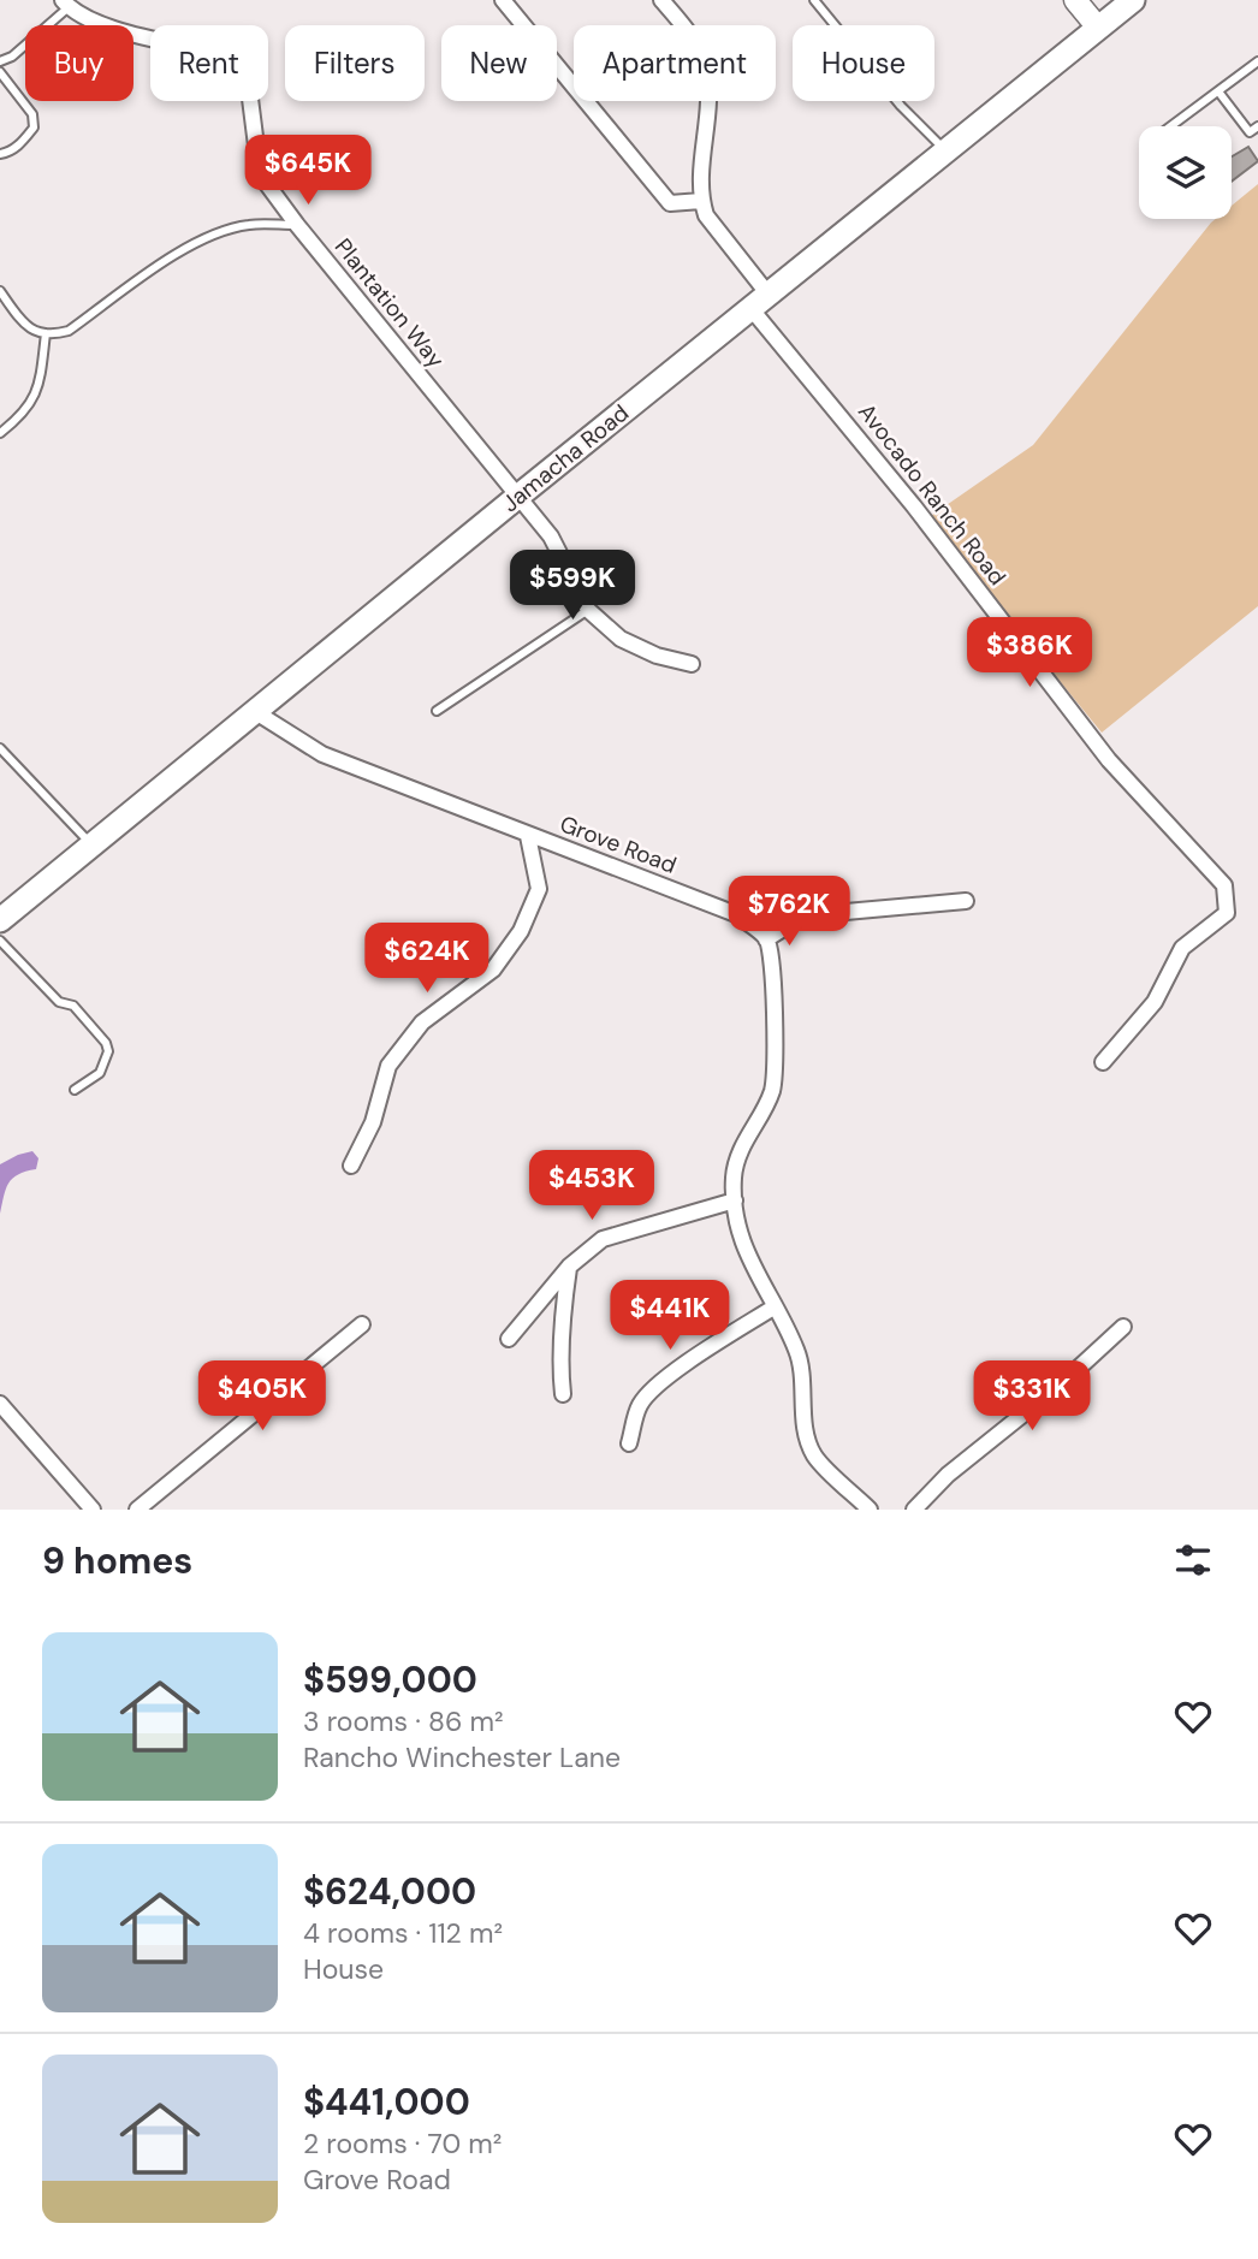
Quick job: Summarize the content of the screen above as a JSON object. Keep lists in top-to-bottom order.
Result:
{
  "streets": {
    "main road": ["Jamacha Road"],
    "street": ["Plantation Way", "Avocado Ranch Road", "Grove Road"]
  },
  "crossings": [
    ["Plantation Way", "Jamacha Road"],
    ["Jamacha Road", "Avocado Ranch Road"],
    ["Jamacha Road", "Grove Road"]
  ],
  "page": {
    "chip": [
      "Buy",
      "Rent",
      "Filters",
      "New",
      "Apartment",
      "House"
    ],
    "price": [
      "$645K",
      "$599K",
      "$386K",
      "$762K",
      "$624K",
      "$453K",
      "$441K",
      "$405K",
      "$331K"
    ],
    "heading": "9 homes",
    "list": [
      {
        "name": "$599,000",
        "note": "3 rooms · 86 m² · Rancho Winchester Lane"
      },
      {
        "name": "$624,000",
        "note": "4 rooms · 112 m² · House"
      },
      {
        "name": "$441,000",
        "note": "2 rooms · 70 m² · Grove Road"
      }
    ]
  }
}
